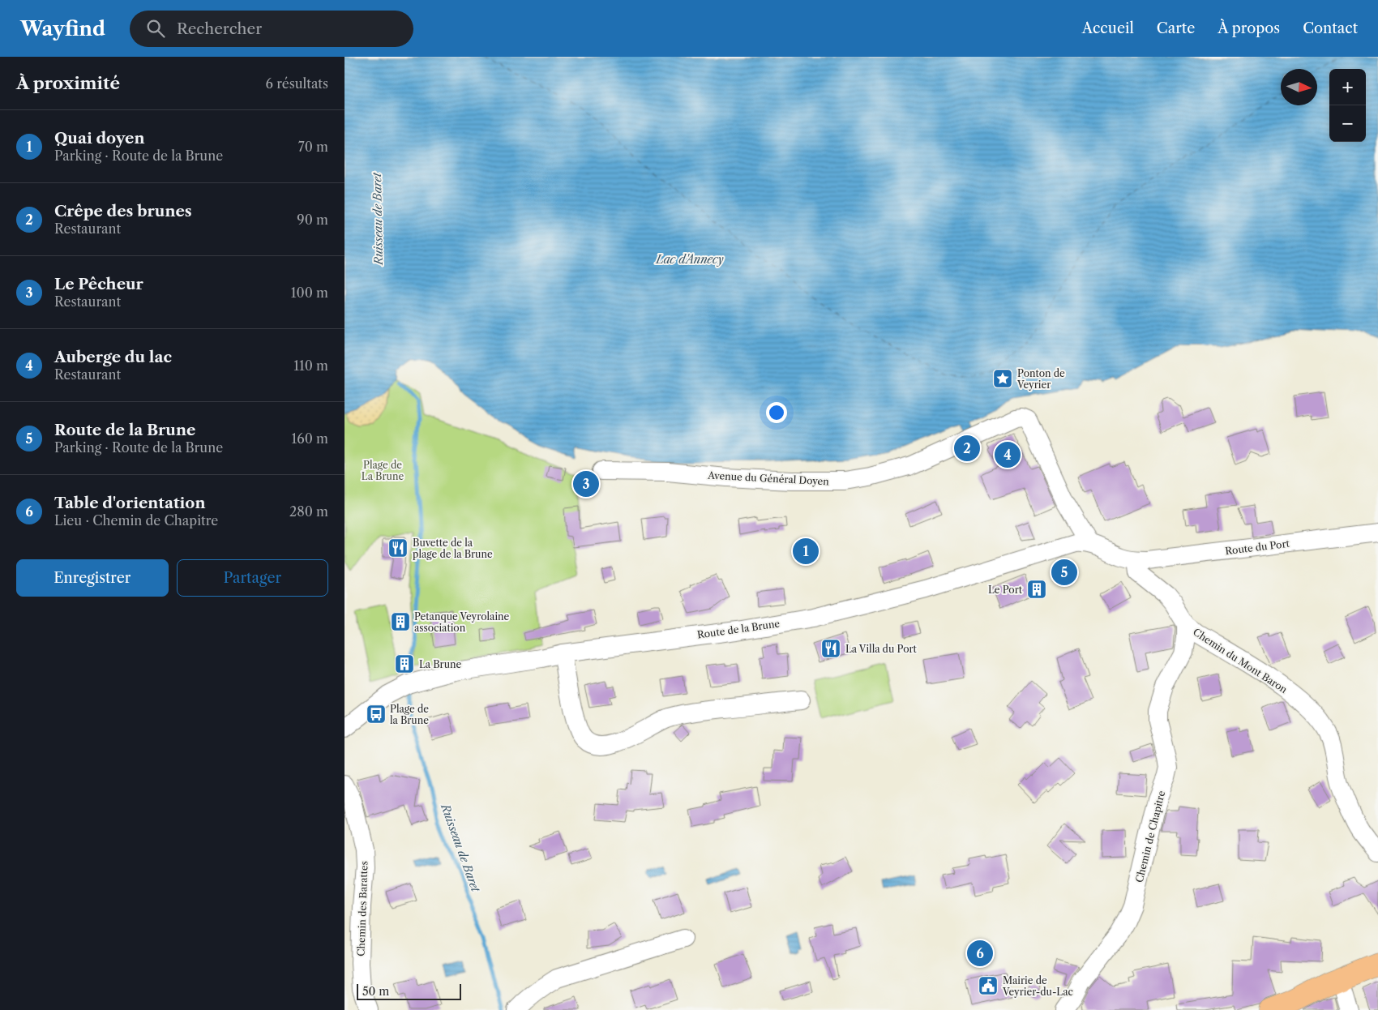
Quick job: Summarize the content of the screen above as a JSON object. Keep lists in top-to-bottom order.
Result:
{
  "streets": {
    "street": [
      "Avenue du Général Doyen",
      "Route du Port",
      "Route de la Brune",
      "Chemin du Mont Baron",
      "Chemin de Chapitre",
      "Chemin des Barattes"
    ]
  },
  "crossings": [
    ["Avenue du Général Doyen", "Route de la Brune"],
    ["Route du Port", "Route de la Brune"],
    ["Route du Port", "Chemin du Mont Baron"],
    ["Route de la Brune", "Chemin du Mont Baron"],
    ["Chemin du Mont Baron", "Chemin de Chapitre"]
  ],
  "water": ["Ruisseau de Baret", "Lac d'Annecy"],
  "parks": ["Plage de La Brune"],
  "places": {
    "place": ["Ponton de Veyrier"],
    "restaurant": ["Buvette de la plage de la Brune", "La Villa du Port"],
    "building": ["Le Port", "Petanque Veyrolaine association", "La Brune"],
    "bus stop": ["Plage de la Brune"],
    "public building": ["Mairie de Veyrier-du-Lac"]
  },
  "scale_bar": "50 m",
  "north": "right",
  "page": {
    "header": "Wayfind",
    "search": "Rechercher",
    "nav": [
      "Accueil",
      "Carte",
      "À propos",
      "Contact"
    ],
    "heading": ["À proximité", "6 résultats"],
    "map_buttons": ["+", "−"],
    "list": [
      {
        "mark": "1",
        "name": "Quai doyen",
        "note": "Parking · Route de la Brune",
        "value": "70 m"
      },
      {
        "mark": "2",
        "name": "Crêpe des brunes",
        "note": "Restaurant",
        "value": "90 m"
      },
      {
        "mark": "3",
        "name": "Le Pêcheur",
        "note": "Restaurant",
        "value": "100 m"
      },
      {
        "mark": "4",
        "name": "Auberge du lac",
        "note": "Restaurant",
        "value": "110 m"
      },
      {
        "mark": "5",
        "name": "Route de la Brune",
        "note": "Parking · Route de la Brune",
        "value": "160 m"
      },
      {
        "mark": "6",
        "name": "Table d'orientation",
        "note": "Lieu · Chemin de Chapitre",
        "value": "280 m"
      }
    ],
    "pins": [
      "2",
      "4",
      "3",
      "1",
      "5",
      "6"
    ],
    "buttons": ["Enregistrer", "Partager"],
    "scale": "50 m"
  }
}
